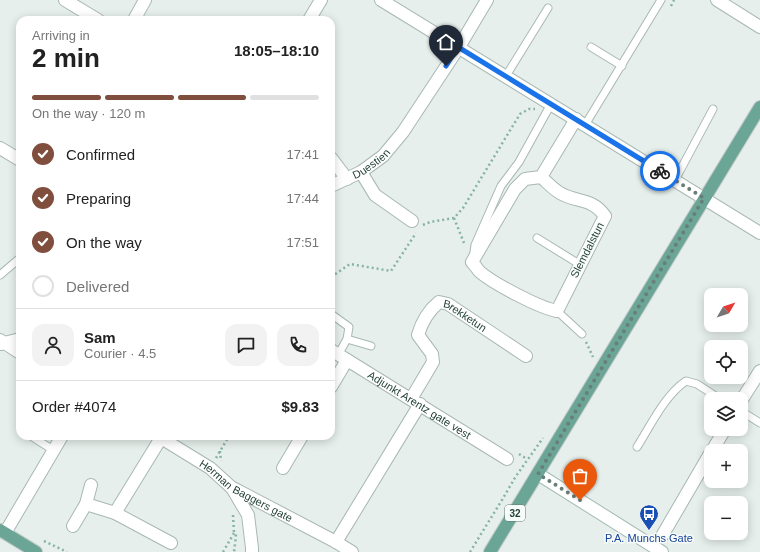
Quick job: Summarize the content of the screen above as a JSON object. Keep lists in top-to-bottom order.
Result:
{
  "streets": {
    "main road": ["32"],
    "street": [
      "Duestien",
      "Slemdalstun",
      "Brekketun",
      "Adjunkt Arentz gate vest",
      "Herman Baggers gate"
    ]
  },
  "crossings": [
    ["Brekketun", "Adjunkt Arentz gate vest"]
  ],
  "places": {
    "bus stop": ["P.A. Munchs Gate"]
  },
  "north": "top right",
  "page": {
    "heading": ["2 min", "Arriving in", "18:05–18:10"],
    "panel": [
      "Sam",
      "Courier · 4.5",
      "Order #4074",
      "$9.83"
    ],
    "bar": "On the way · 120 m",
    "list": [
      ["Confirmed", "17:41"],
      ["Preparing", "17:44"],
      ["On the way", "17:51"],
      "Delivered"
    ],
    "map_buttons": ["+", "−"]
  }
}
